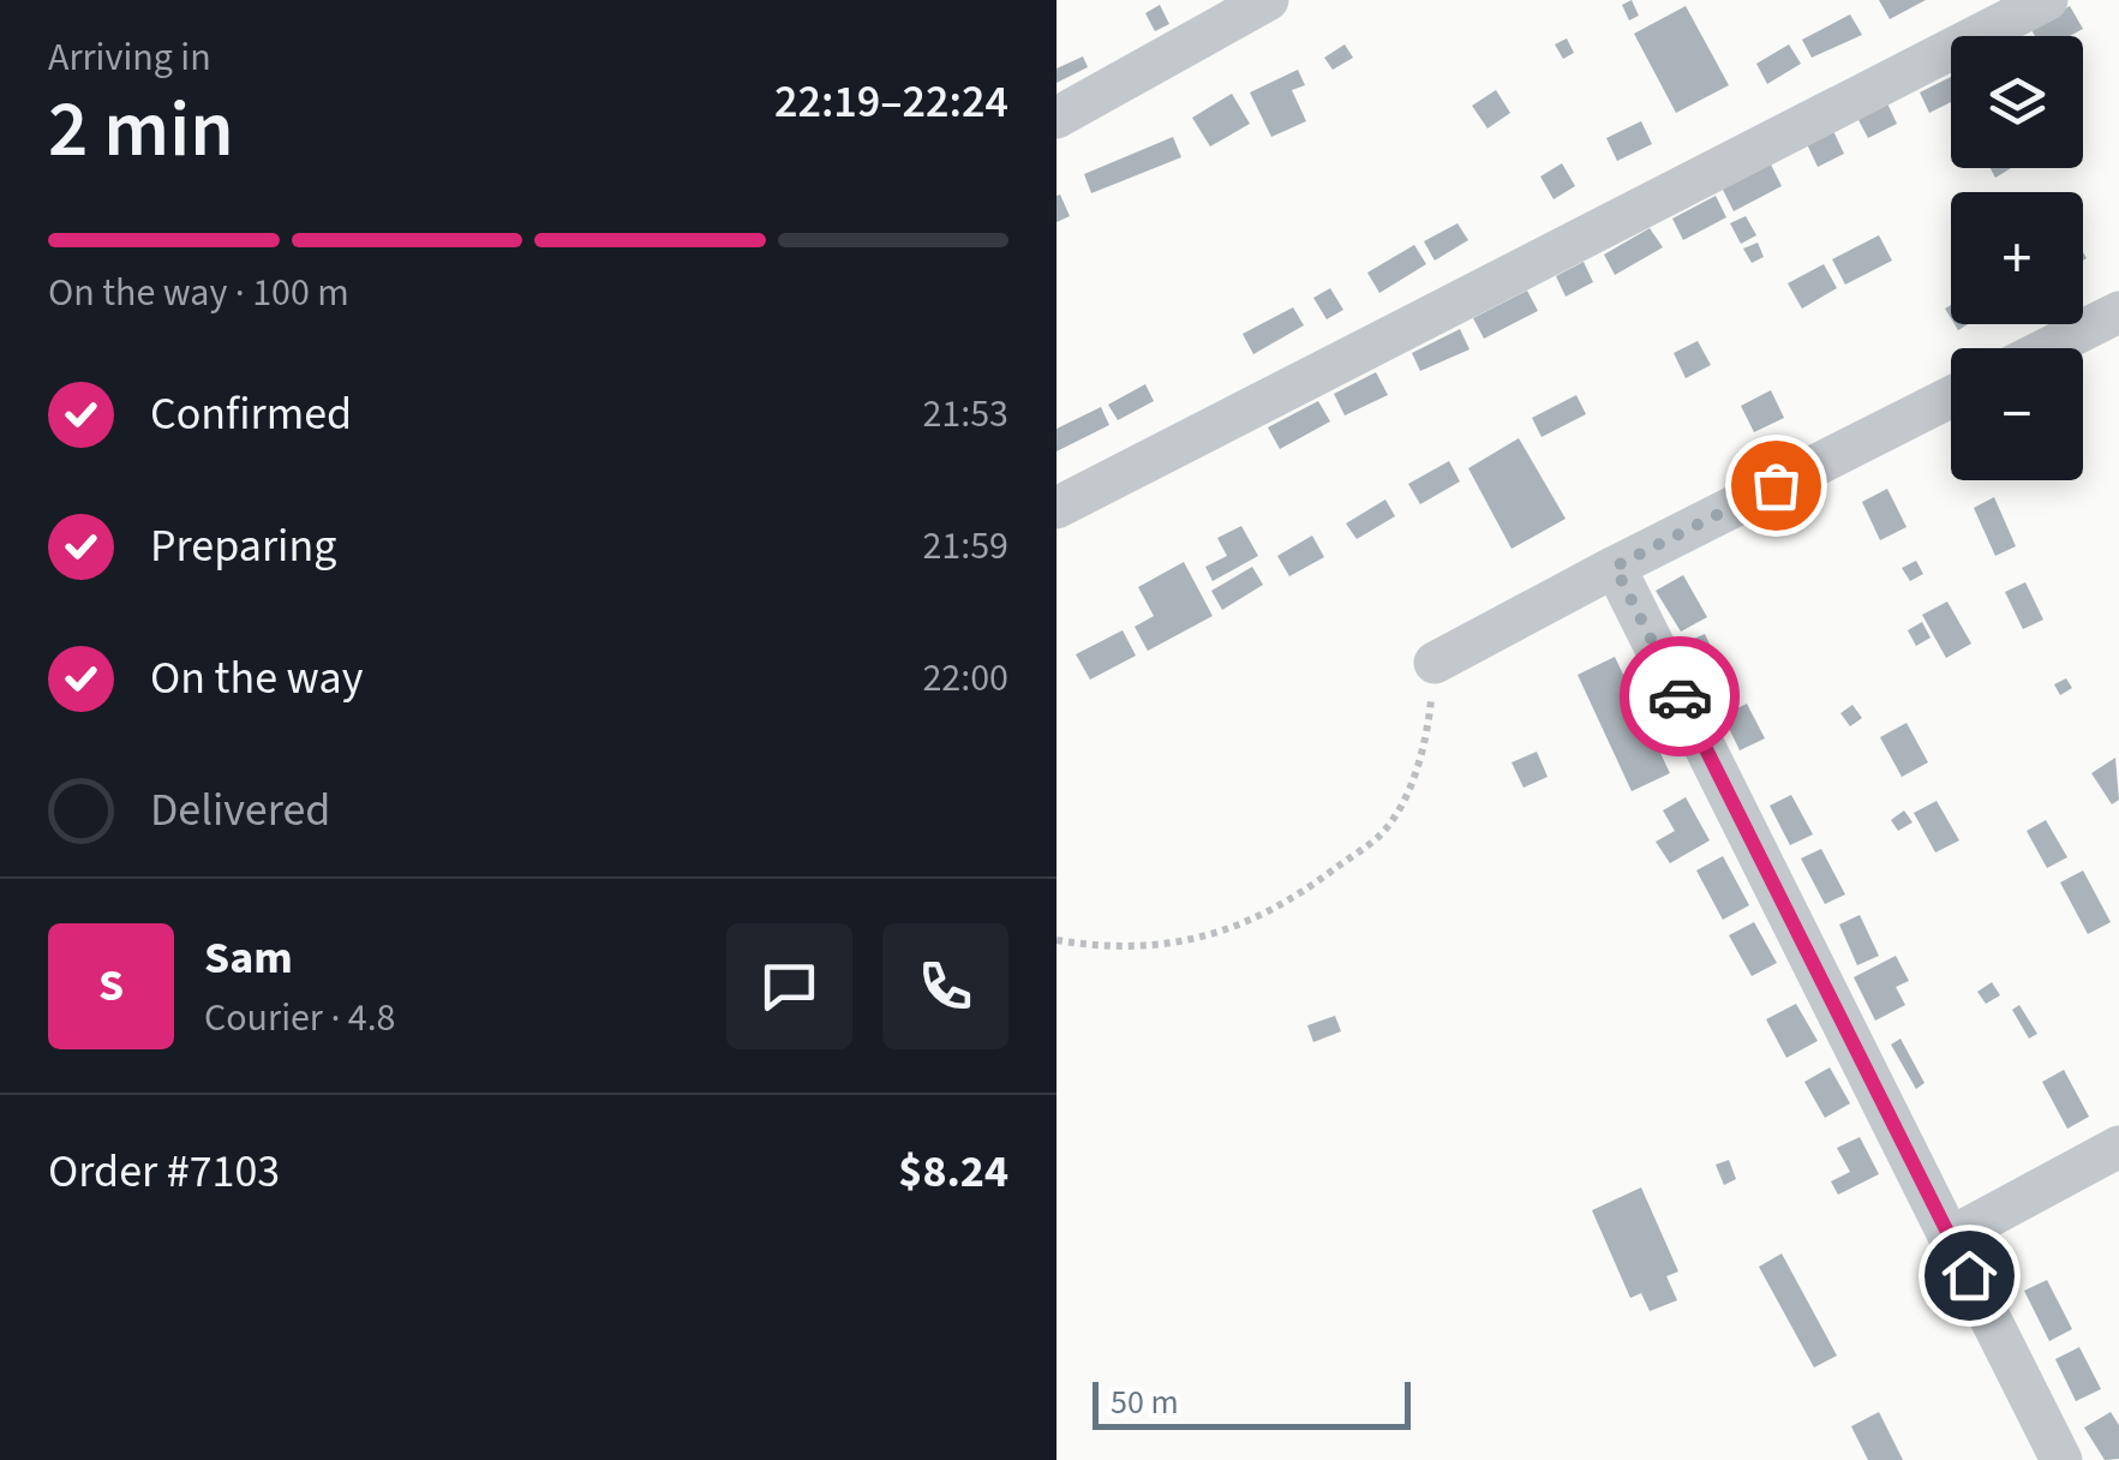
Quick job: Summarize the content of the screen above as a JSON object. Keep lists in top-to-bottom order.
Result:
{
  "scale_bar": "50 m",
  "page": {
    "heading": ["2 min", "Arriving in", "22:19–22:24"],
    "panel": [
      "Sam",
      "Courier · 4.8",
      "Order #7103",
      "$8.24"
    ],
    "map_buttons": ["+", "−"],
    "bar": "On the way · 100 m",
    "list": [
      ["Confirmed", "21:53"],
      ["Preparing", "21:59"],
      ["On the way", "22:00"],
      "Delivered"
    ],
    "round": "S",
    "scale": "50 m"
  }
}
